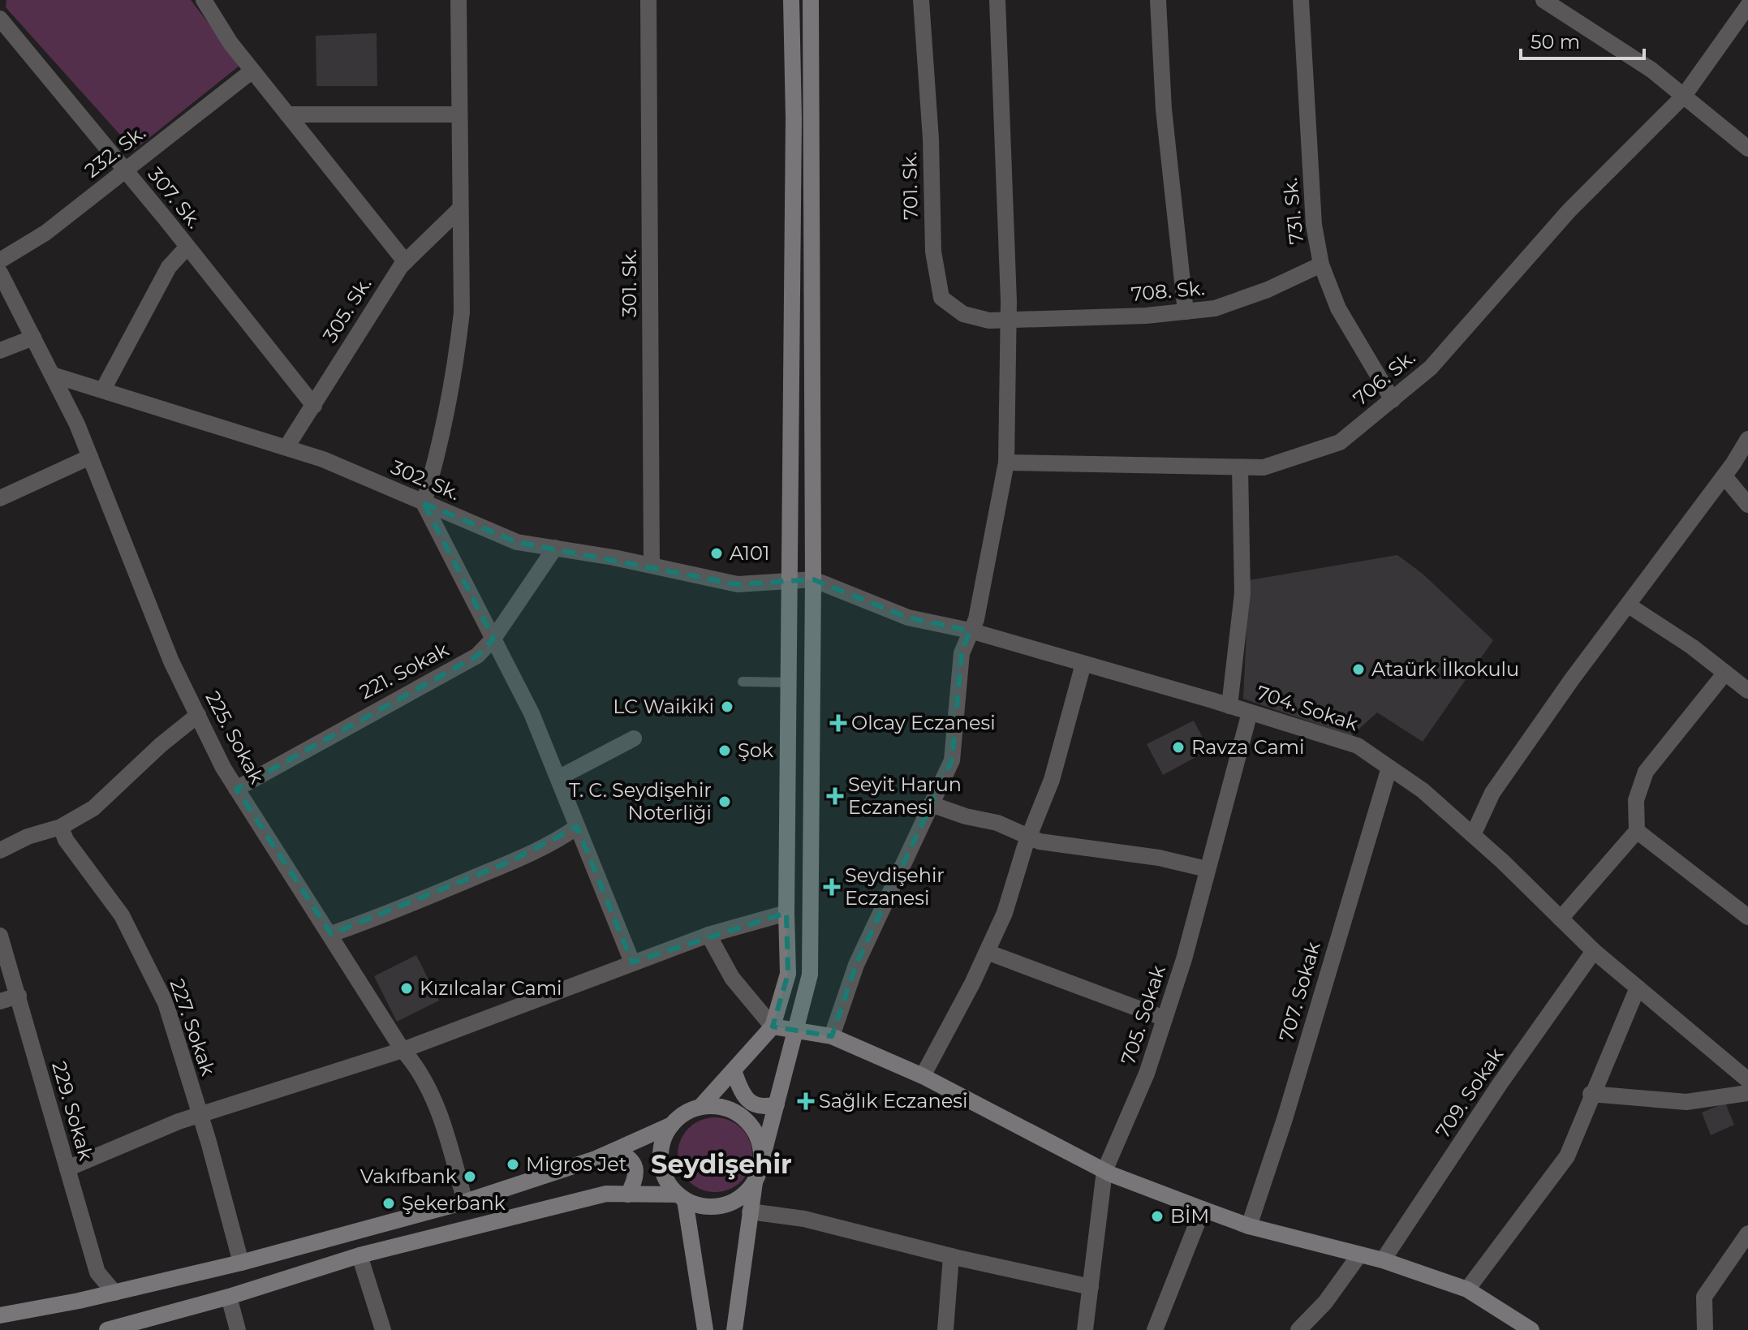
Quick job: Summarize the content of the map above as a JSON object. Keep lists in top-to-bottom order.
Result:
{
  "streets": {
    "street": [
      "232. Sk.",
      "701. Sk.",
      "307. Sk.",
      "731. Sk.",
      "301. Sk.",
      "708. Sk.",
      "305. Sk.",
      "706. Sk.",
      "302. Sk.",
      "221. Sokak",
      "704. Sokak",
      "225. Sokak",
      "707. Sokak",
      "705. Sokak",
      "227. Sokak",
      "709. Sokak",
      "229. Sokak"
    ]
  },
  "crossings": [
    ["232. Sk.", "307. Sk."],
    ["701. Sk.", "708. Sk."],
    ["307. Sk.", "305. Sk."],
    ["731. Sk.", "708. Sk."],
    ["731. Sk.", "706. Sk."],
    ["301. Sk.", "302. Sk."],
    ["305. Sk.", "302. Sk."],
    ["302. Sk.", "221. Sokak"],
    ["302. Sk.", "704. Sokak"],
    ["302. Sk.", "225. Sokak"],
    ["221. Sokak", "225. Sokak"],
    ["704. Sokak", "707. Sokak"],
    ["704. Sokak", "705. Sokak"],
    ["704. Sokak", "709. Sokak"]
  ],
  "districts": ["Seydişehir"],
  "places": {
    "other": [
      "A101",
      "Ataürk İlkokulu",
      "LC Waikiki",
      "Ravza Cami",
      "Şok",
      "T. C. Seydişehir Noterliği",
      "Kızılcalar Cami",
      "Migros Jet",
      "Vakıfbank",
      "Şekerbank",
      "BİM"
    ],
    "health": [
      "Olcay Eczanesi",
      "Seyit Harun Eczanesi",
      "Seydişehir Eczanesi",
      "Sağlık Eczanesi"
    ]
  },
  "scale_bar": "50 m"
}
